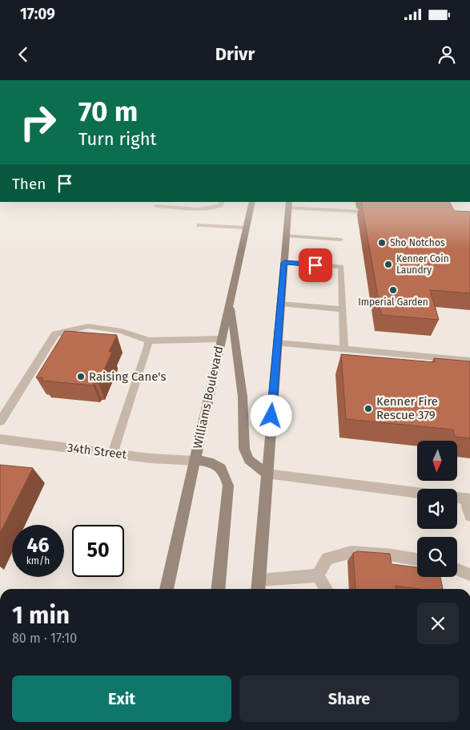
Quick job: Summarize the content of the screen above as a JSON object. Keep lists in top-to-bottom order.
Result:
{
  "streets": {
    "main road": ["Williams Boulevard"],
    "street": ["34th Street"]
  },
  "crossings": [
    ["Williams Boulevard", "34th Street"]
  ],
  "places": [
    "Sho Notchos",
    "Kenner Coin Laundry",
    "Imperial Garden",
    "Raising Cane's",
    "Kenner Fire Rescue 379"
  ],
  "north": "bottom",
  "page": {
    "status": "17:09",
    "header": "Drivr",
    "turn": ["70 m", "Turn right"],
    "then": "Then",
    "speed": "46 km/h",
    "limit": "50",
    "heading": ["1 min", "80 m · 17:10"],
    "buttons": ["Exit", "Share"]
  }
}
